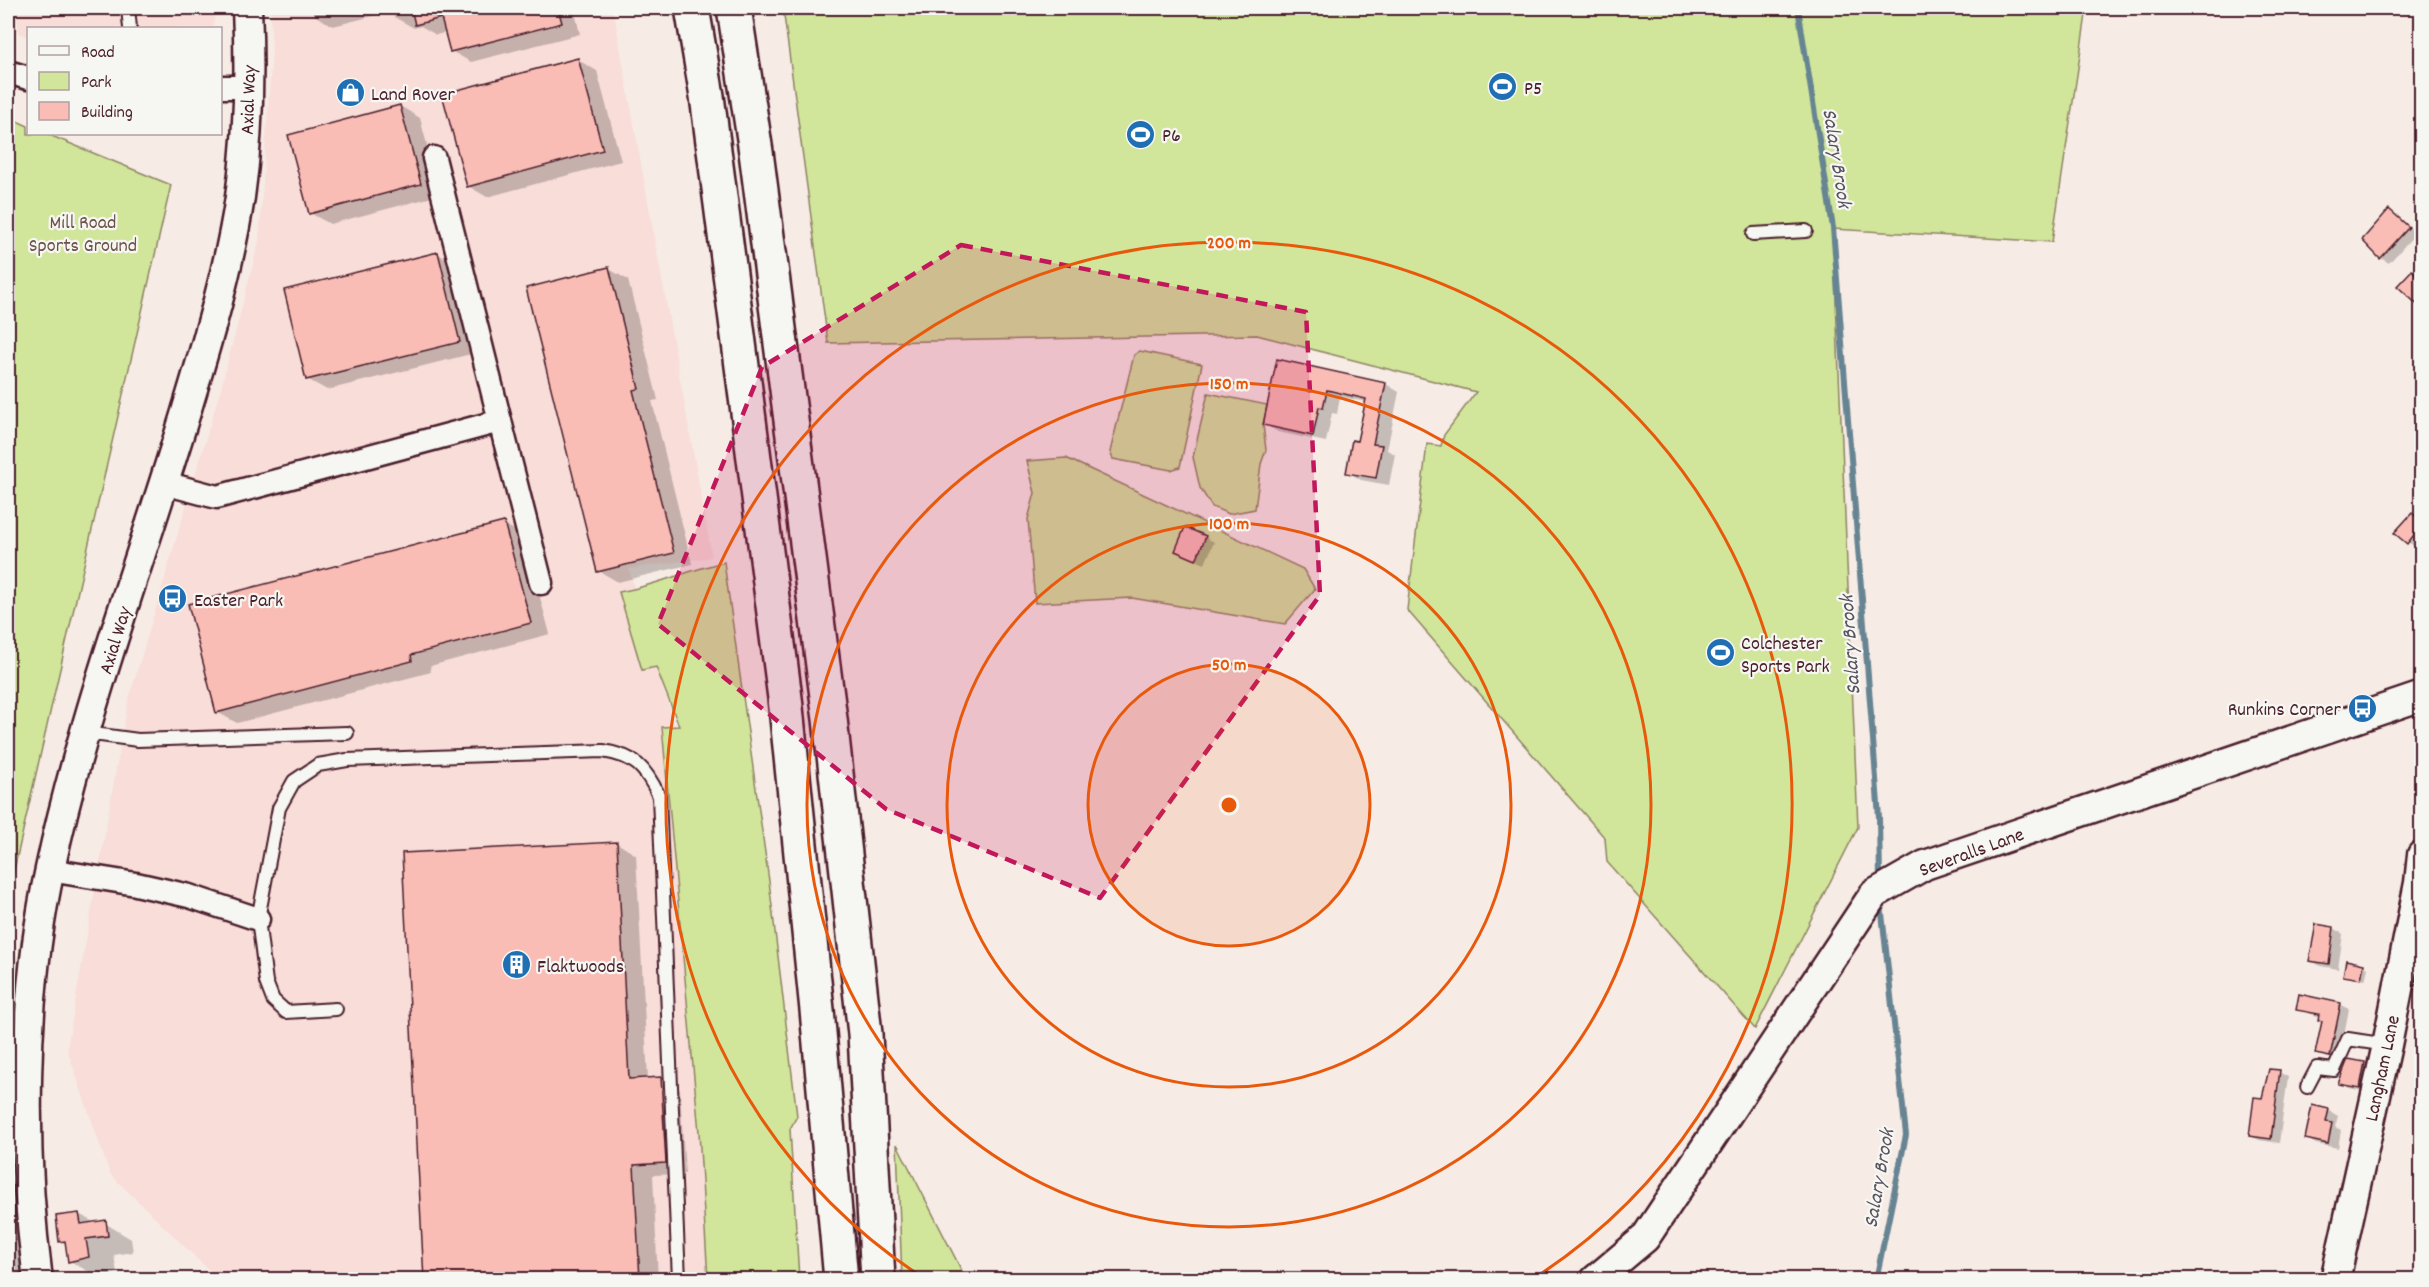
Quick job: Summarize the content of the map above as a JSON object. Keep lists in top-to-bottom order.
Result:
{
  "streets": {
    "street": ["Axial Way", "Severalls Lane", "Langham Lane"]
  },
  "water": ["Salary Brook"],
  "parks": ["Mill Road Sports Ground"],
  "places": {
    "sports": ["P5", "P6", "Colchester Sports Park"],
    "shop": ["Land Rover"],
    "bus stop": ["Easter Park", "Runkins Corner"],
    "building": ["Flaktwoods"]
  },
  "legend": ["Road", "Park", "Building"],
  "rings": [
    "200 m",
    "150 m",
    "100 m",
    "50 m"
  ]
}
